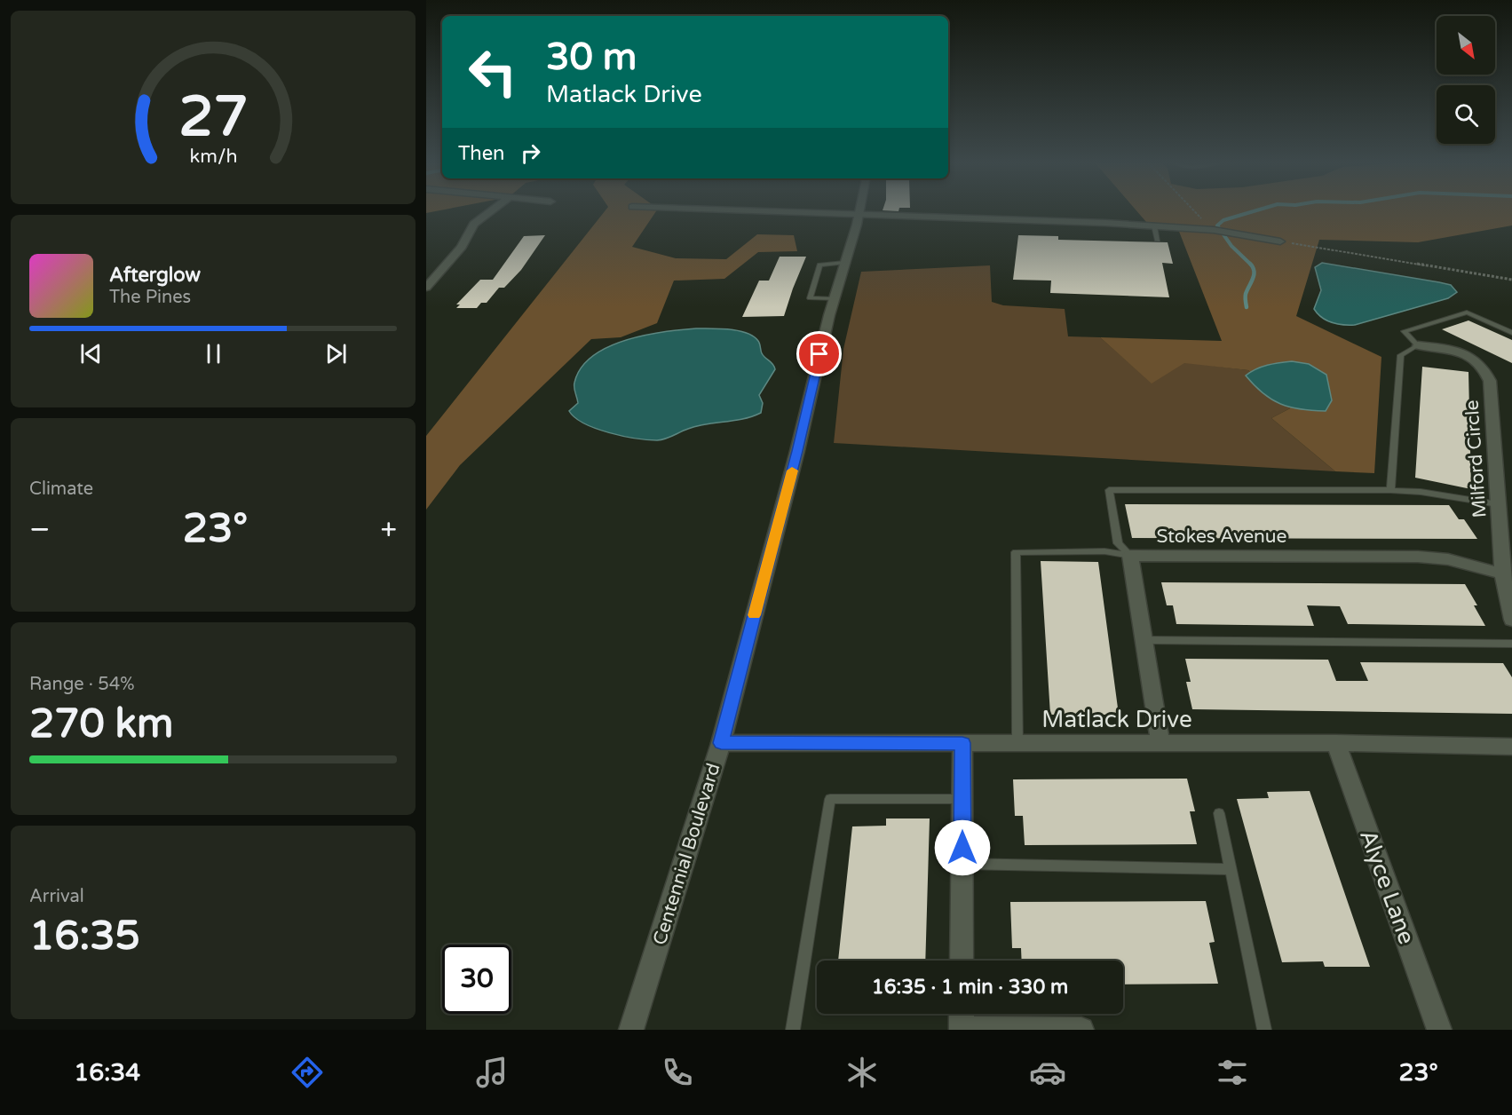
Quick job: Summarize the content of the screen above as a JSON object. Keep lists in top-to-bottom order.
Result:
{
  "streets": {
    "street": [
      "Milford Circle",
      "Stokes Avenue",
      "Matlack Drive",
      "Centennial Boulevard",
      "Alyce Lane"
    ]
  },
  "crossings": [
    ["Milford Circle", "Stokes Avenue"],
    ["Stokes Avenue", "Matlack Drive"],
    ["Matlack Drive", "Centennial Boulevard"],
    ["Matlack Drive", "Alyce Lane"]
  ],
  "north": "bottom right",
  "page": {
    "turn": ["30 m", "Matlack Drive"],
    "then": "Then",
    "song": ["Afterglow", "The Pines"],
    "tile": [
      "Climate",
      ["Range · 54%", "270 km"],
      ["Arrival", "16:35"]
    ],
    "heat": ["−", "23°", "+"],
    "limit": "30",
    "trip": "16:35 · 1 min · 330 m",
    "tabs": ["16:34", "23°"],
    "gauge": ["27", "km/h"]
  }
}
